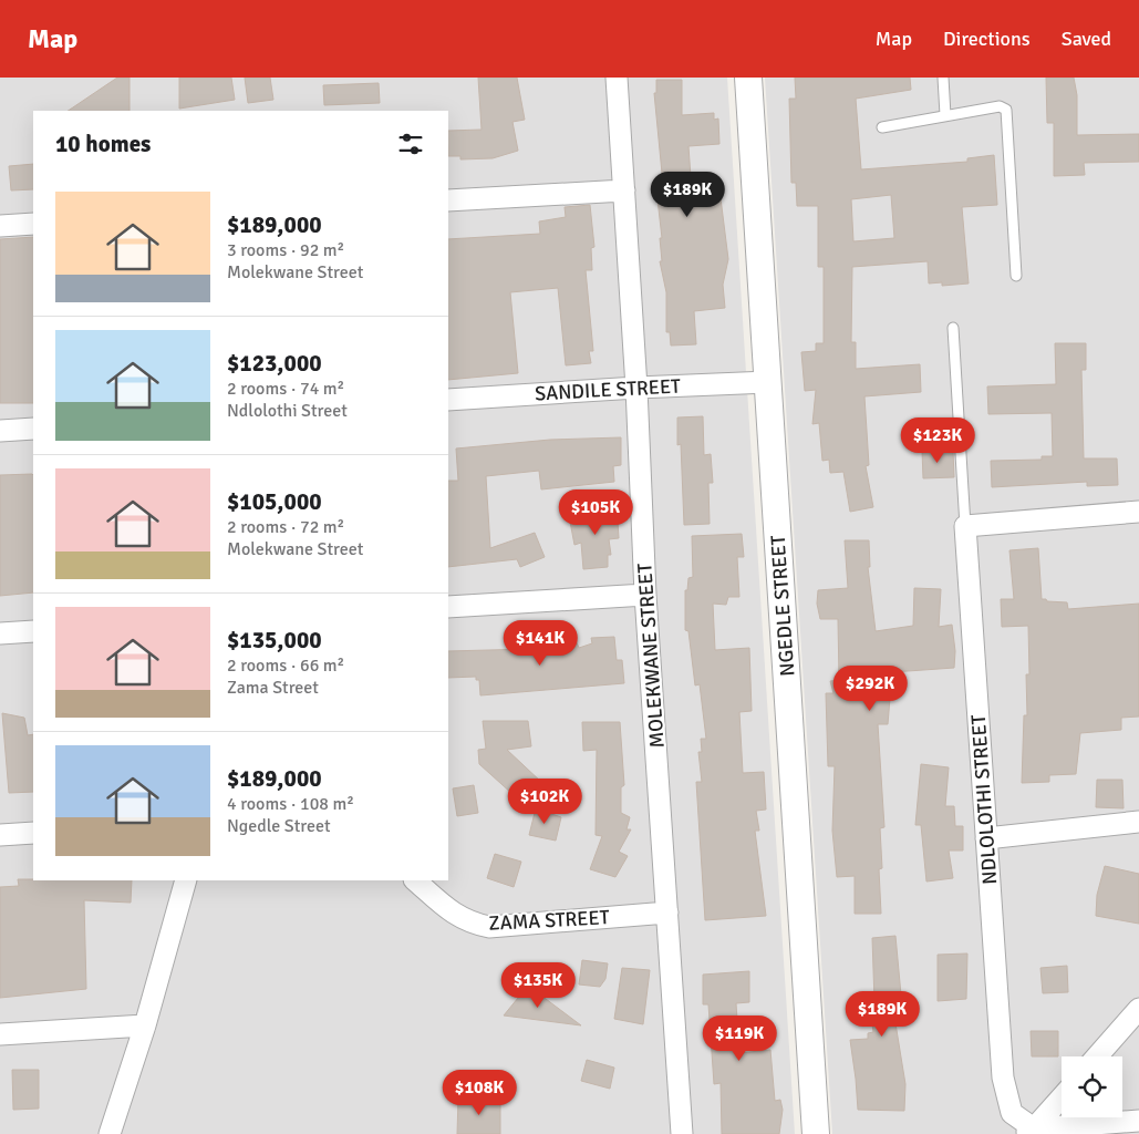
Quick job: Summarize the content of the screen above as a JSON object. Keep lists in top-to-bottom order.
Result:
{
  "streets": {
    "street": [
      "SANDILE STREET",
      "NGEDLE STREET",
      "MOLEKWANE STREET",
      "NDLOLOTHI STREET",
      "ZAMA STREET"
    ]
  },
  "crossings": [
    ["SANDILE STREET", "NGEDLE STREET"],
    ["SANDILE STREET", "MOLEKWANE STREET"],
    ["MOLEKWANE STREET", "ZAMA STREET"]
  ],
  "page": {
    "header": "Map",
    "nav": ["Map", "Directions", "Saved"],
    "heading": "10 homes",
    "price": [
      "$189K",
      "$123K",
      "$105K",
      "$141K",
      "$292K",
      "$102K",
      "$135K",
      "$189K",
      "$119K",
      "$108K"
    ],
    "list": [
      {
        "name": "$189,000",
        "note": "3 rooms · 92 m² · Molekwane Street"
      },
      {
        "name": "$123,000",
        "note": "2 rooms · 74 m² · Ndlolothi Street"
      },
      {
        "name": "$105,000",
        "note": "2 rooms · 72 m² · Molekwane Street"
      },
      {
        "name": "$135,000",
        "note": "2 rooms · 66 m² · Zama Street"
      },
      {
        "name": "$189,000",
        "note": "4 rooms · 108 m² · Ngedle Street"
      }
    ]
  }
}
